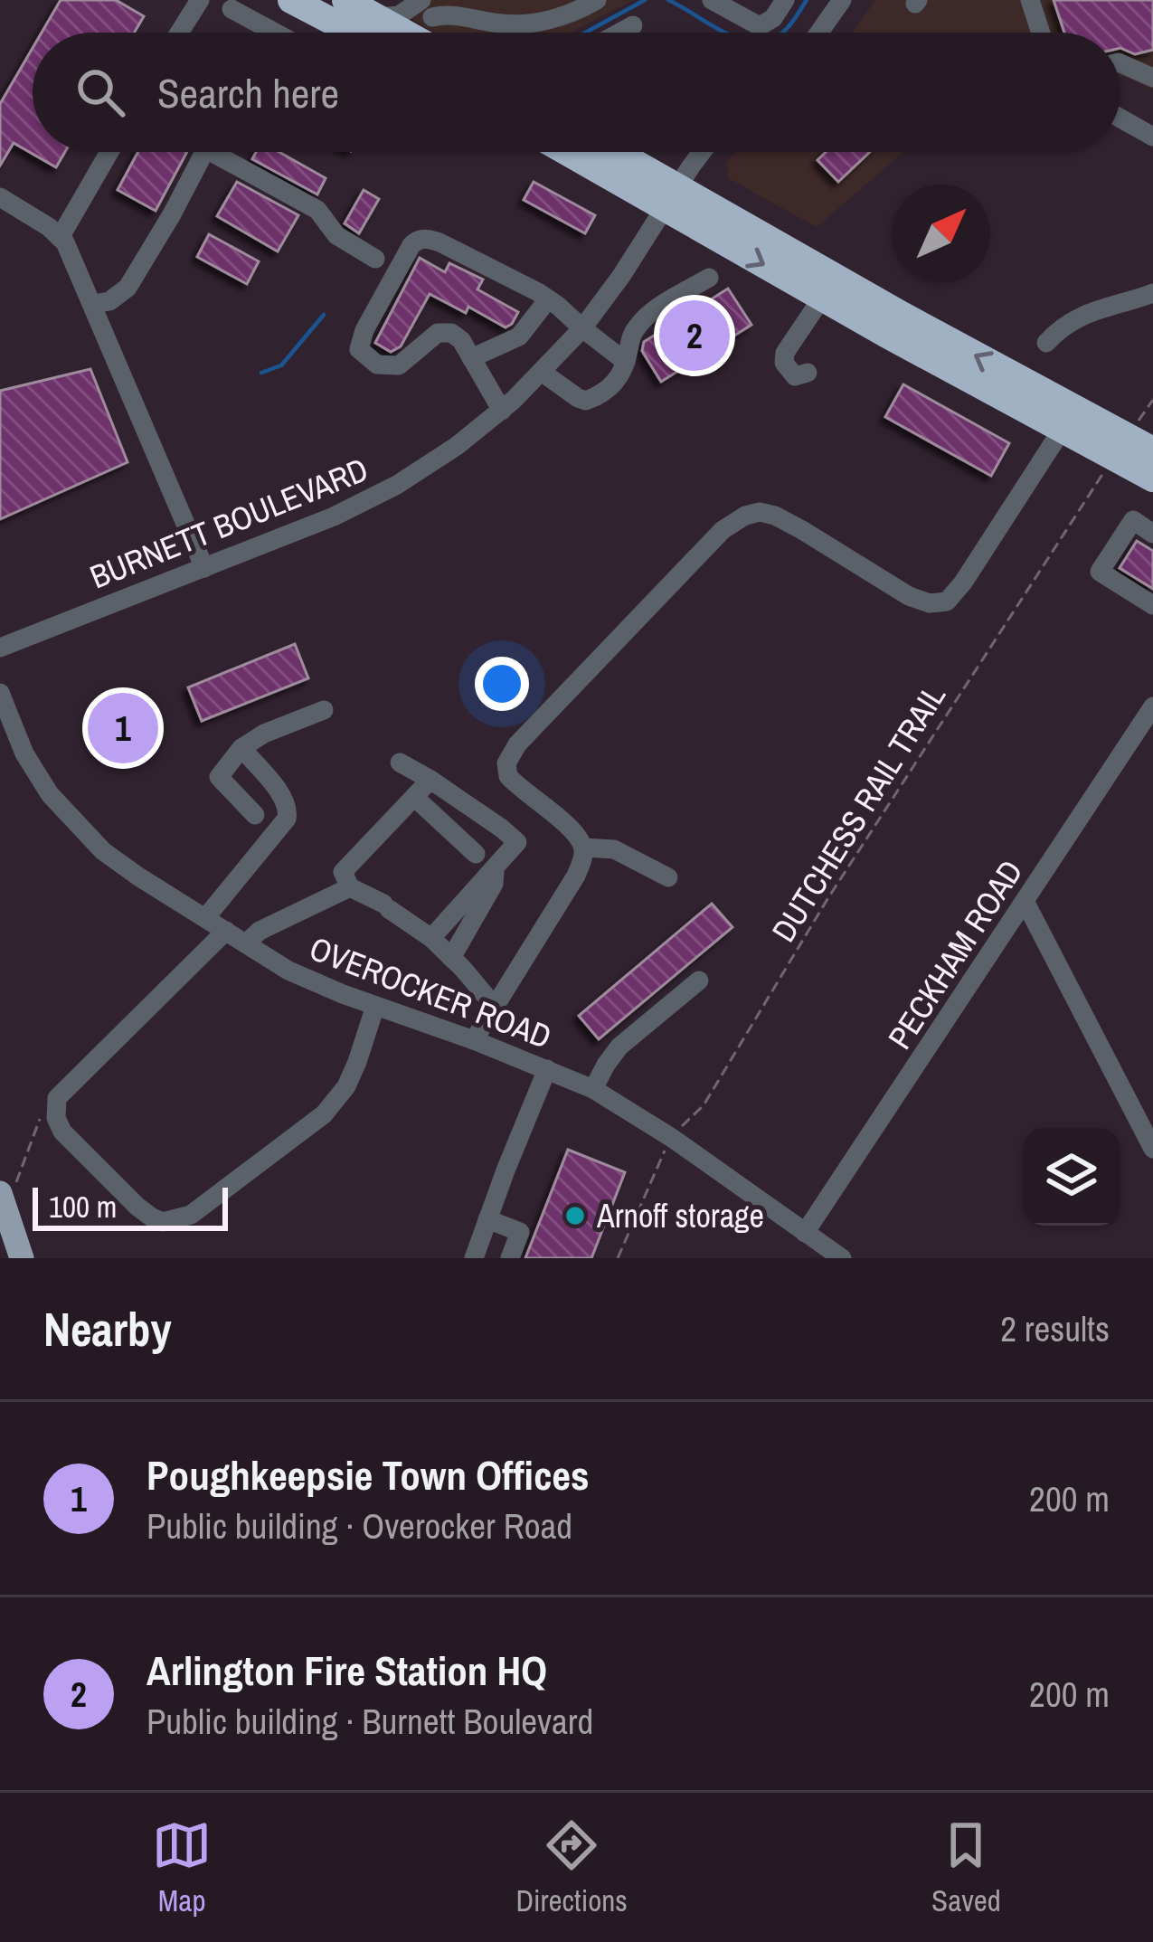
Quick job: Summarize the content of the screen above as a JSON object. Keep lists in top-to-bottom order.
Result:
{
  "streets": {
    "street": ["BURNETT BOULEVARD", "PECKHAM ROAD", "OVEROCKER ROAD"],
    "path": ["DUTCHESS RAIL TRAIL"]
  },
  "crossings": [
    ["DUTCHESS RAIL TRAIL", "OVEROCKER ROAD"],
    ["PECKHAM ROAD", "OVEROCKER ROAD"]
  ],
  "places": ["Arnoff storage"],
  "scale_bar": "100 m",
  "north": "top right",
  "page": {
    "search": "Search here",
    "pins": ["2", "1"],
    "scale": "100 m",
    "heading": ["Nearby", "2 results"],
    "list": [
      {
        "mark": "1",
        "name": "Poughkeepsie Town Offices",
        "note": "Public building · Overocker Road",
        "value": "200 m"
      },
      {
        "mark": "2",
        "name": "Arlington Fire Station HQ",
        "note": "Public building · Burnett Boulevard",
        "value": "200 m"
      }
    ],
    "nav": ["Map", "Directions", "Saved"]
  }
}
